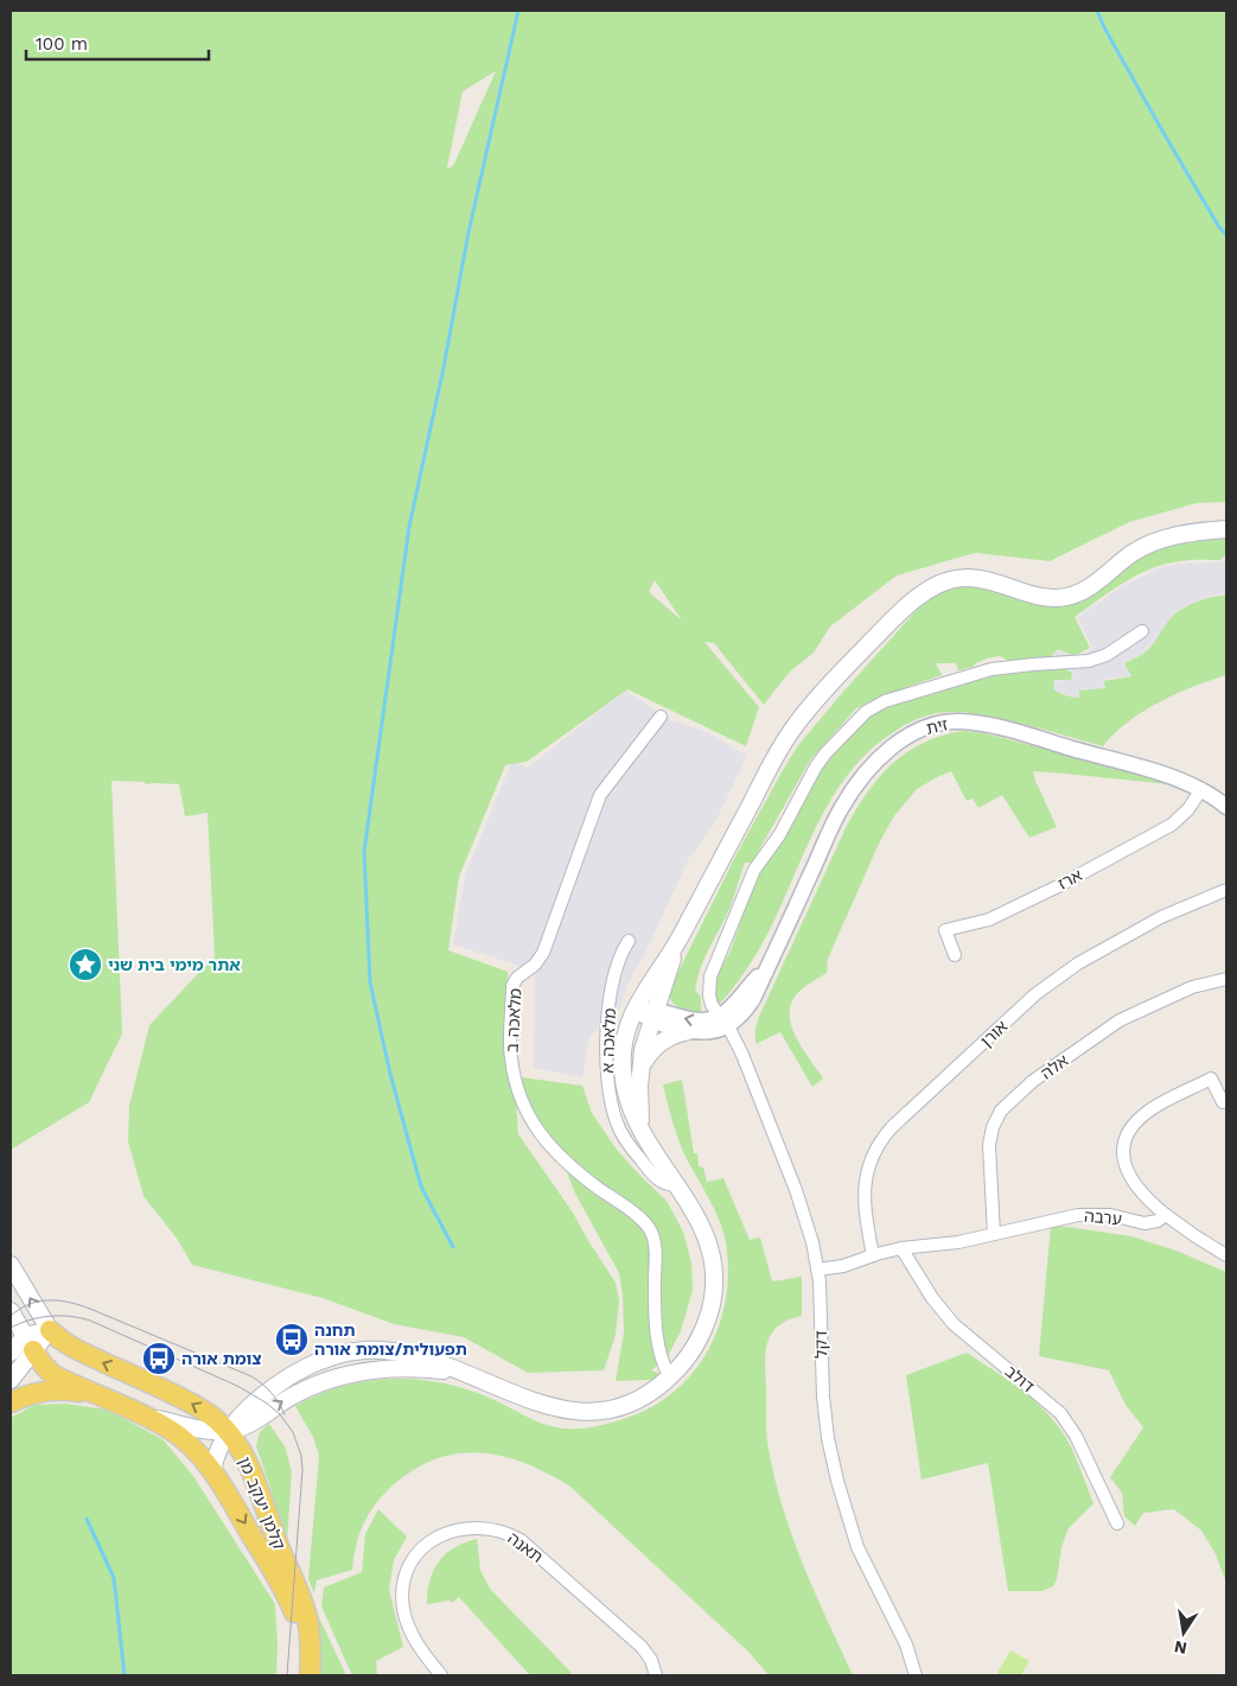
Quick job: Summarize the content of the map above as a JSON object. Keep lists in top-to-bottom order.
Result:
{
  "streets": {
    "main road": ["קלמן יעקב מן"],
    "street": [
      "זית",
      "ארז",
      "מלאכה ב",
      "אורן",
      "מלאכה א",
      "אלה",
      "ערבה",
      "דקל",
      "דולב",
      "תאנה"
    ]
  },
  "crossings": [
    ["זית", "ארז"],
    ["זית", "דקל"],
    ["אורן", "ערבה"],
    ["אלה", "ערבה"],
    ["ערבה", "דקל"],
    ["ערבה", "דולב"]
  ],
  "places": {
    "place": ["אתר מימי בית שני"],
    "bus stop": ["תחנה תפעולית/צומת אורה", "צומת אורה"]
  },
  "scale_bar": "100 m",
  "north": "bottom"
}
